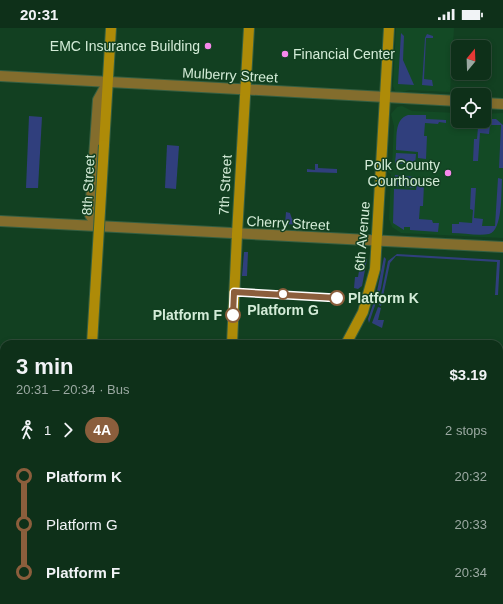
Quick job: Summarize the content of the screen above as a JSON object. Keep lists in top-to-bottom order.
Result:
{
  "streets": {
    "main road": ["8th Street", "7th Street", "6th Avenue"],
    "street": ["Mulberry Street", "Cherry Street"]
  },
  "crossings": [
    ["Mulberry Street", "8th Street"],
    ["Mulberry Street", "7th Street"],
    ["Mulberry Street", "6th Avenue"],
    ["7th Street", "Cherry Street"],
    ["Cherry Street", "6th Avenue"]
  ],
  "places": [
    "EMC Insurance Building",
    "Financial Center",
    "Polk County Courthouse",
    "Platform G",
    "Platform K",
    "Platform F"
  ],
  "lines": ["bus line 4A"],
  "north": "top",
  "page": {
    "status": "20:31",
    "heading": ["3 min", "20:31 – 20:34 · Bus", "$3.19"],
    "legs": ["1", "4A", "2 stops"],
    "list": [
      {
        "name": "Platform K",
        "value": "20:32"
      },
      {
        "name": "Platform G",
        "value": "20:33"
      },
      {
        "name": "Platform F",
        "value": "20:34"
      }
    ]
  }
}
